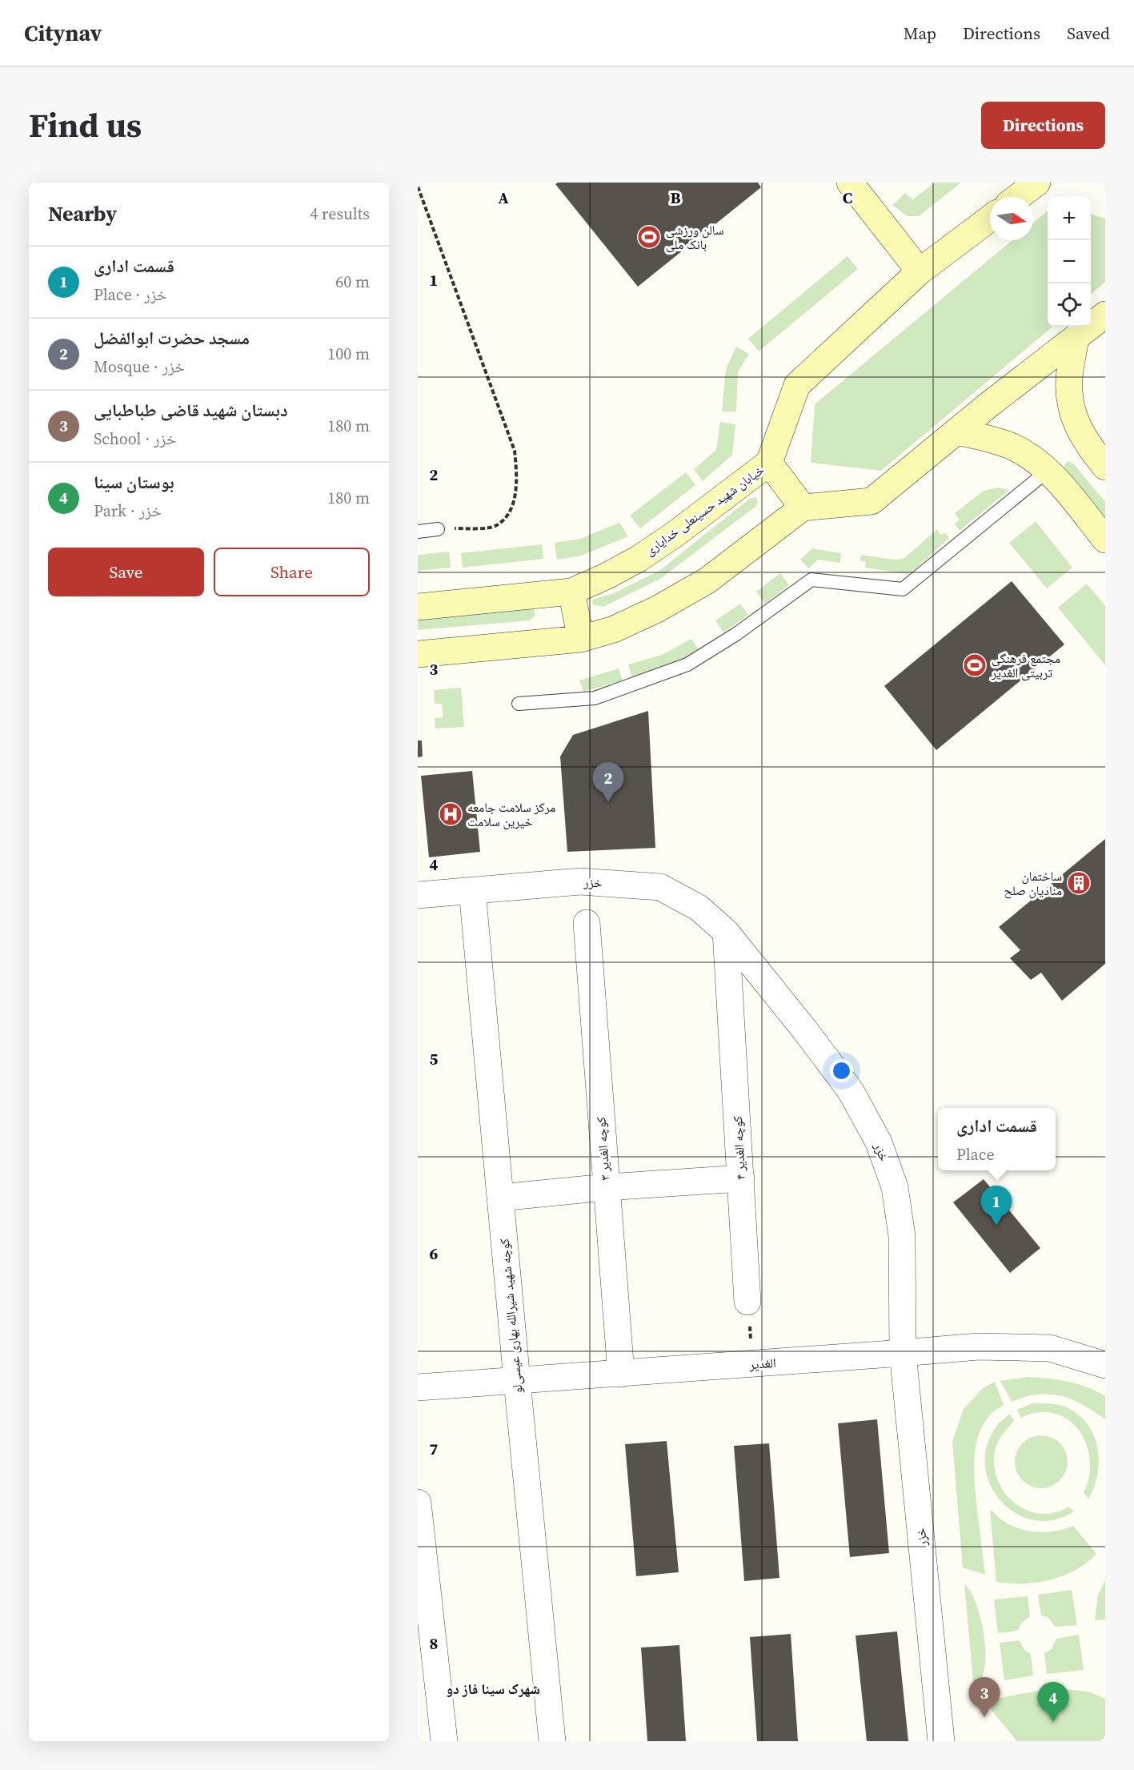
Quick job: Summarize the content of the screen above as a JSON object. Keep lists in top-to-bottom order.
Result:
{
  "streets": {
    "street": [
      "خیابان شهید حسینعلی خدایاری",
      "خزر",
      "کوچه الغدیر ۴",
      "کوچه الغدیر ۳",
      "کوچه شهید شیرالله بهاری عیسی‌لو",
      "الغدیر"
    ]
  },
  "crossings": [
    ["خزر", "کوچه الغدیر ۴"],
    ["خزر", "کوچه شهید شیرالله بهاری عیسی‌لو"],
    ["خزر", "الغدیر"],
    ["کوچه الغدیر ۳", "الغدیر"],
    ["کوچه شهید شیرالله بهاری عیسی‌لو", "الغدیر"]
  ],
  "districts": ["شهرک سینا فاز دو"],
  "places": {
    "sports": ["سالن ورزشی بانک ملی", "مجتمع فرهنگی تربیتی الغدیر"],
    "hospital": ["مرکز سلامت جامعه خیرین سلامت"],
    "building": ["ساختمان منادیان صلح"]
  },
  "north": "right",
  "page": {
    "header": "Citynav",
    "nav": ["Map", "Directions", "Saved"],
    "title": "Find us",
    "buttons": [
      "Directions",
      ["Save", "Share"]
    ],
    "heading": ["Nearby", "4 results"],
    "map_buttons": ["+", "−"],
    "list": [
      {
        "mark": "1",
        "name": "قسمت اداری",
        "note": "Place · خزر",
        "value": "60 m"
      },
      {
        "mark": "2",
        "name": "مسجد حضرت ابوالفضل",
        "note": "Mosque · خزر",
        "value": "100 m"
      },
      {
        "mark": "3",
        "name": "دبستان شهید قاضی طباطبایی",
        "note": "School · خزر",
        "value": "180 m"
      },
      {
        "mark": "4",
        "name": "بوستان سینا",
        "note": "Park · خزر",
        "value": "180 m"
      }
    ],
    "pins": [
      "2",
      "1",
      "3",
      "4"
    ],
    "popup": ["قسمت اداری", "Place"]
  },
  "grid": {
    "columns": ["A", "B", "C"],
    "rows": [
      "1",
      "2",
      "3",
      "4",
      "5",
      "6",
      "7",
      "8"
    ]
  }
}
